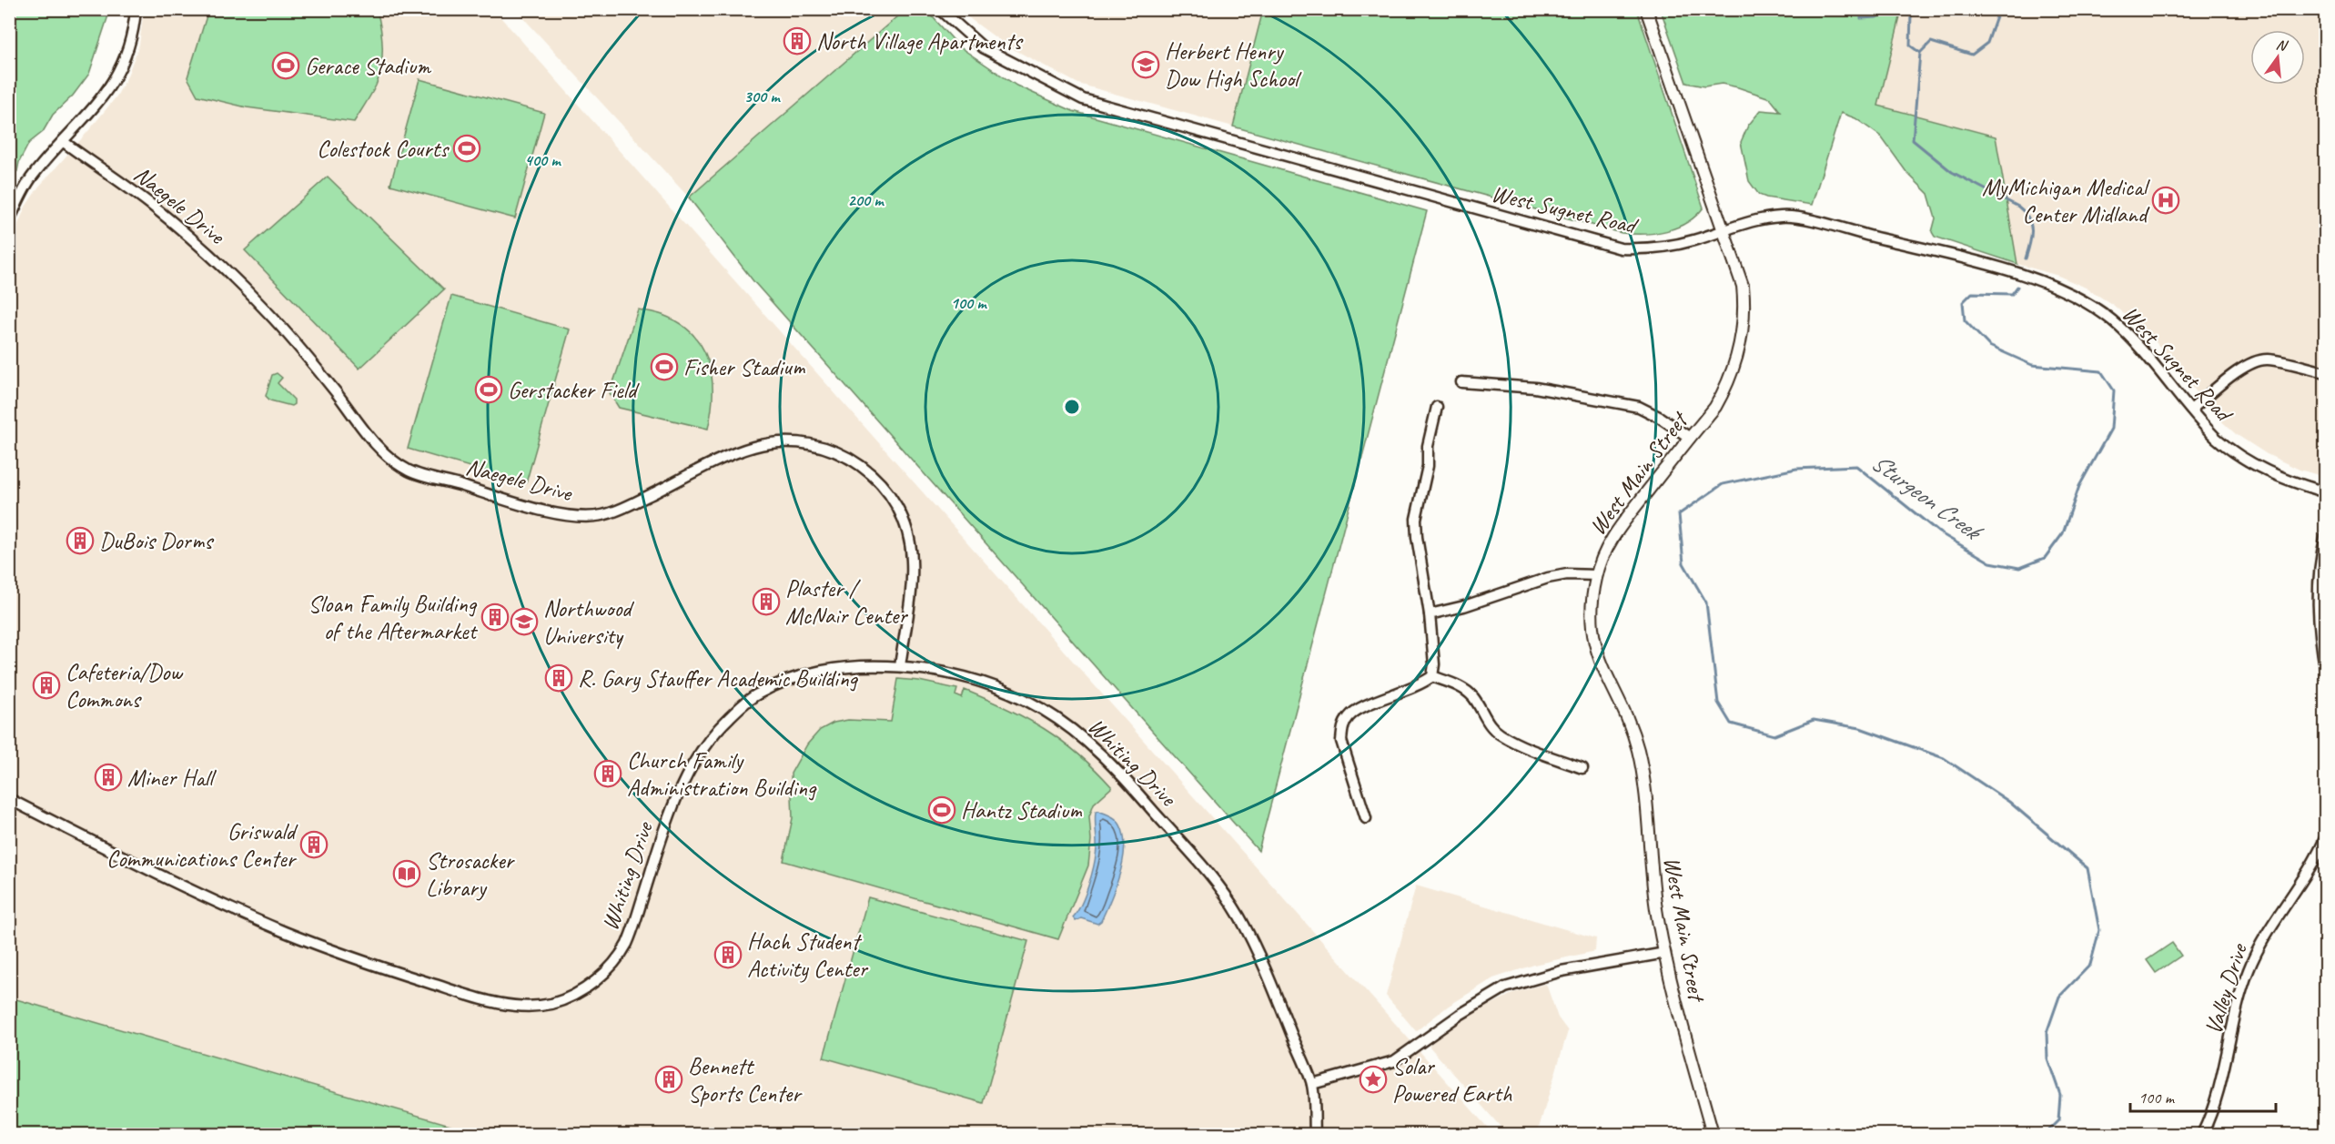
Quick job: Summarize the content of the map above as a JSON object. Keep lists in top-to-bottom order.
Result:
{
  "streets": {
    "street": [
      "Naegele Drive",
      "West Sugnet Road",
      "West Main Street",
      "Whiting Drive",
      "Valley Drive"
    ]
  },
  "crossings": [
    ["Naegele Drive", "Whiting Drive"],
    ["West Sugnet Road", "West Main Street"]
  ],
  "water": ["Sturgeon Creek"],
  "places": {
    "building": [
      "North Village Apartments",
      "DuBois Dorms",
      "Plaster / McNair Center",
      "Sloan Family Building of the Aftermarket",
      "R. Gary Stauffer Academic Building",
      "Cafeteria/Dow Commons",
      "Church Family Administration Building",
      "Miner Hall",
      "Griswald Communications Center",
      "Hach Student Activity Center",
      "Bennett Sports Center"
    ],
    "school or university": ["Herbert Henry Dow High School", "Northwood University"],
    "sports": [
      "Gerace Stadium",
      "Colestock Courts",
      "Fisher Stadium",
      "Gerstacker Field",
      "Hantz Stadium"
    ],
    "hospital": ["MyMichigan Medical Center Midland"],
    "library": ["Strosacker Library"],
    "place": ["Solar Powered Earth"]
  },
  "scale_bar": "100 m",
  "north": "top",
  "rings": [
    "300 m",
    "400 m",
    "200 m",
    "100 m"
  ]
}
